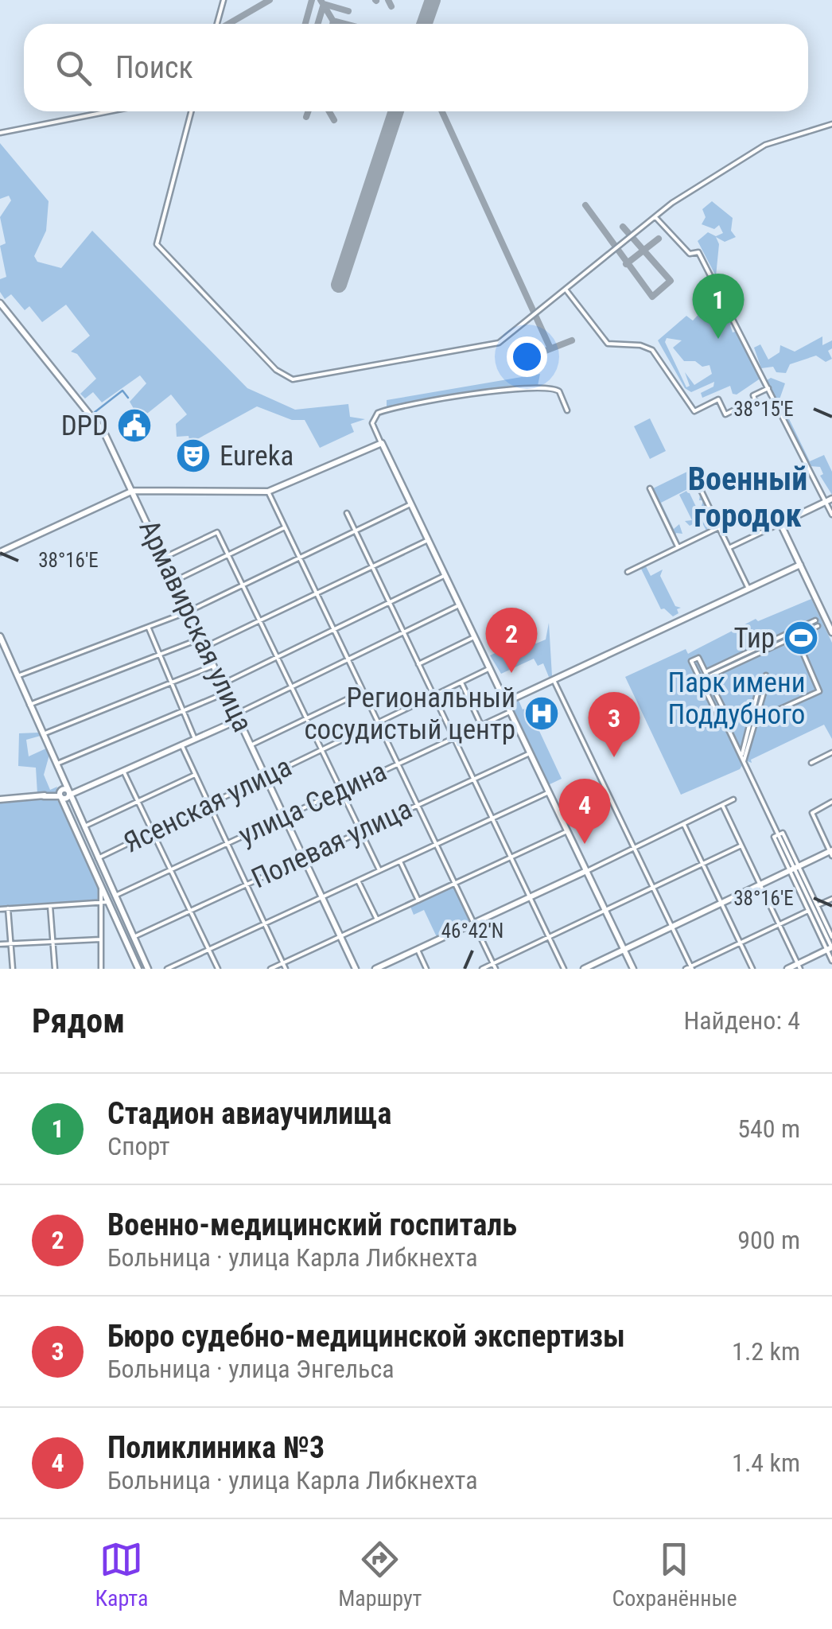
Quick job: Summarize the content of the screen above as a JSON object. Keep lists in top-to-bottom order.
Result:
{
  "streets": {
    "street": [
      "Армавирская улица",
      "улица Седина",
      "Ясенская улица",
      "Полевая улица"
    ]
  },
  "crossings": [
    ["Армавирская улица", "улица Седина"],
    ["Армавирская улица", "Ясенская улица"],
    ["Армавирская улица", "Полевая улица"]
  ],
  "districts": ["Военный городок"],
  "parks": ["Парк имени Поддубного"],
  "places": {
    "public building": ["DPD"],
    "theatre": ["Eureka"],
    "sports": ["Тир"],
    "hospital": ["Региональный сосудистый центр"]
  },
  "page": {
    "search": "Поиск",
    "pins": [
      "1",
      "2",
      "3",
      "4"
    ],
    "heading": ["Рядом", "Найдено: 4"],
    "list": [
      {
        "mark": "1",
        "name": "Стадион авиаучилища",
        "note": "Спорт",
        "value": "540 m"
      },
      {
        "mark": "2",
        "name": "Военно-медицинский госпиталь",
        "note": "Больница · улица Карла Либкнехта",
        "value": "900 m"
      },
      {
        "mark": "3",
        "name": "Бюро судебно-медицинской экспертизы",
        "note": "Больница · улица Энгельса",
        "value": "1.2 km"
      },
      {
        "mark": "4",
        "name": "Поликлиника №3",
        "note": "Больница · улица Карла Либкнехта",
        "value": "1.4 km"
      }
    ],
    "nav": ["Карта", "Маршрут", "Сохранённые"]
  },
  "coordinates": ["38°15'E", "38°16'E", "46°42'N"]
}
